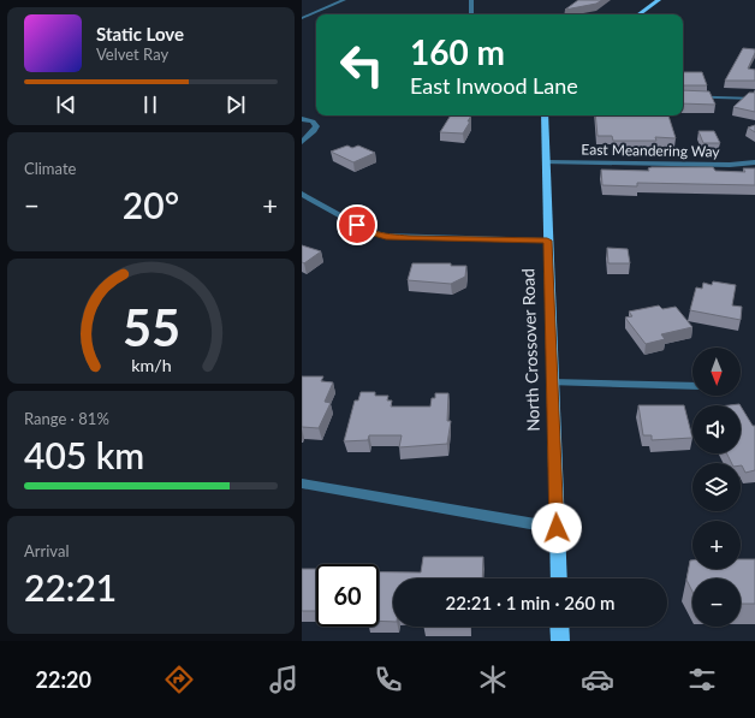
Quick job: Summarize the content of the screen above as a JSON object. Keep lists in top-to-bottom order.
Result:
{
  "streets": {
    "main road": ["North Crossover Road"],
    "street": ["East Meandering Way"]
  },
  "crossings": [
    ["East Meandering Way", "North Crossover Road"]
  ],
  "north": "bottom",
  "page": {
    "song": ["Static Love", "Velvet Ray"],
    "turn": ["160 m", "East Inwood Lane"],
    "tile": [
      "Climate",
      ["Range · 81%", "405 km"],
      ["Arrival", "22:21"]
    ],
    "heat": ["−", "20°", "+"],
    "map_buttons": ["+", "−"],
    "limit": "60",
    "trip": "22:21 · 1 min · 260 m",
    "tabs": "22:20",
    "gauge": ["55", "km/h"]
  }
}
